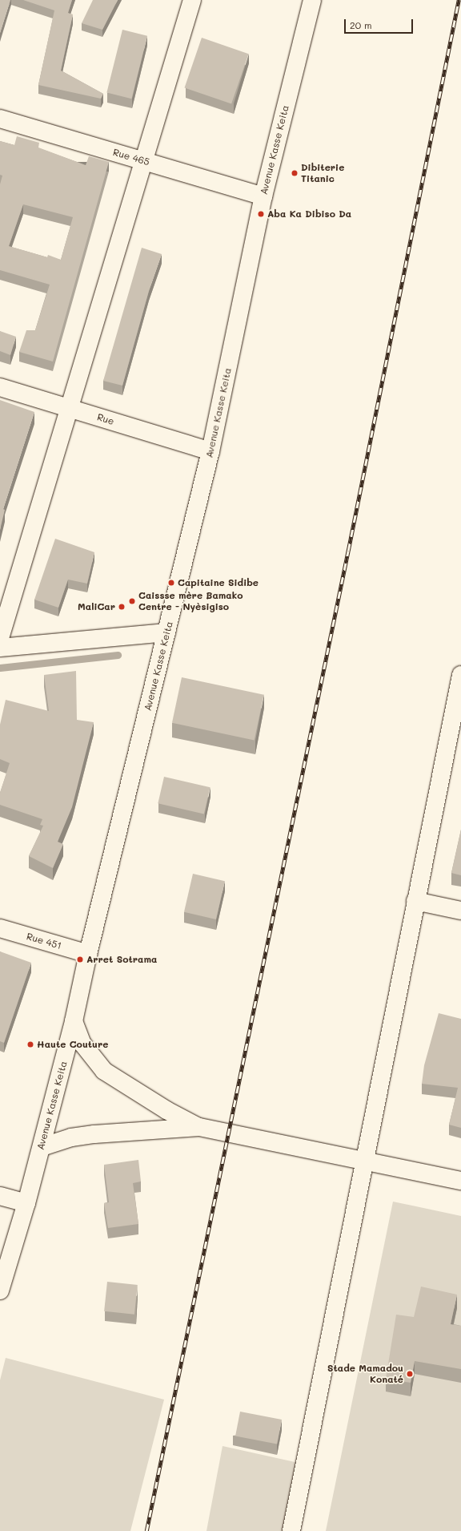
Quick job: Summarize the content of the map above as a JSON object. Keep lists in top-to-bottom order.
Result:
{
  "streets": {
    "street": [
      "Avenue Kasse Keita",
      "Rue 465",
      "Rue",
      "Rue 451"
    ]
  },
  "crossings": [
    ["Avenue Kasse Keita", "Rue 465"],
    ["Avenue Kasse Keita", "Rue"],
    ["Avenue Kasse Keita", "Rue 451"]
  ],
  "places": [
    "Dibiterie Titanic",
    "Aba Ka Dibiso Da",
    "Capitaine Sidibe",
    "Caissse mère Bamako Centre - Nyèsigiso",
    "MaliCar",
    "Arret Sotrama",
    "Haute Couture",
    "Stade Mamadou Konaté"
  ],
  "scale_bar": "20 m"
}
